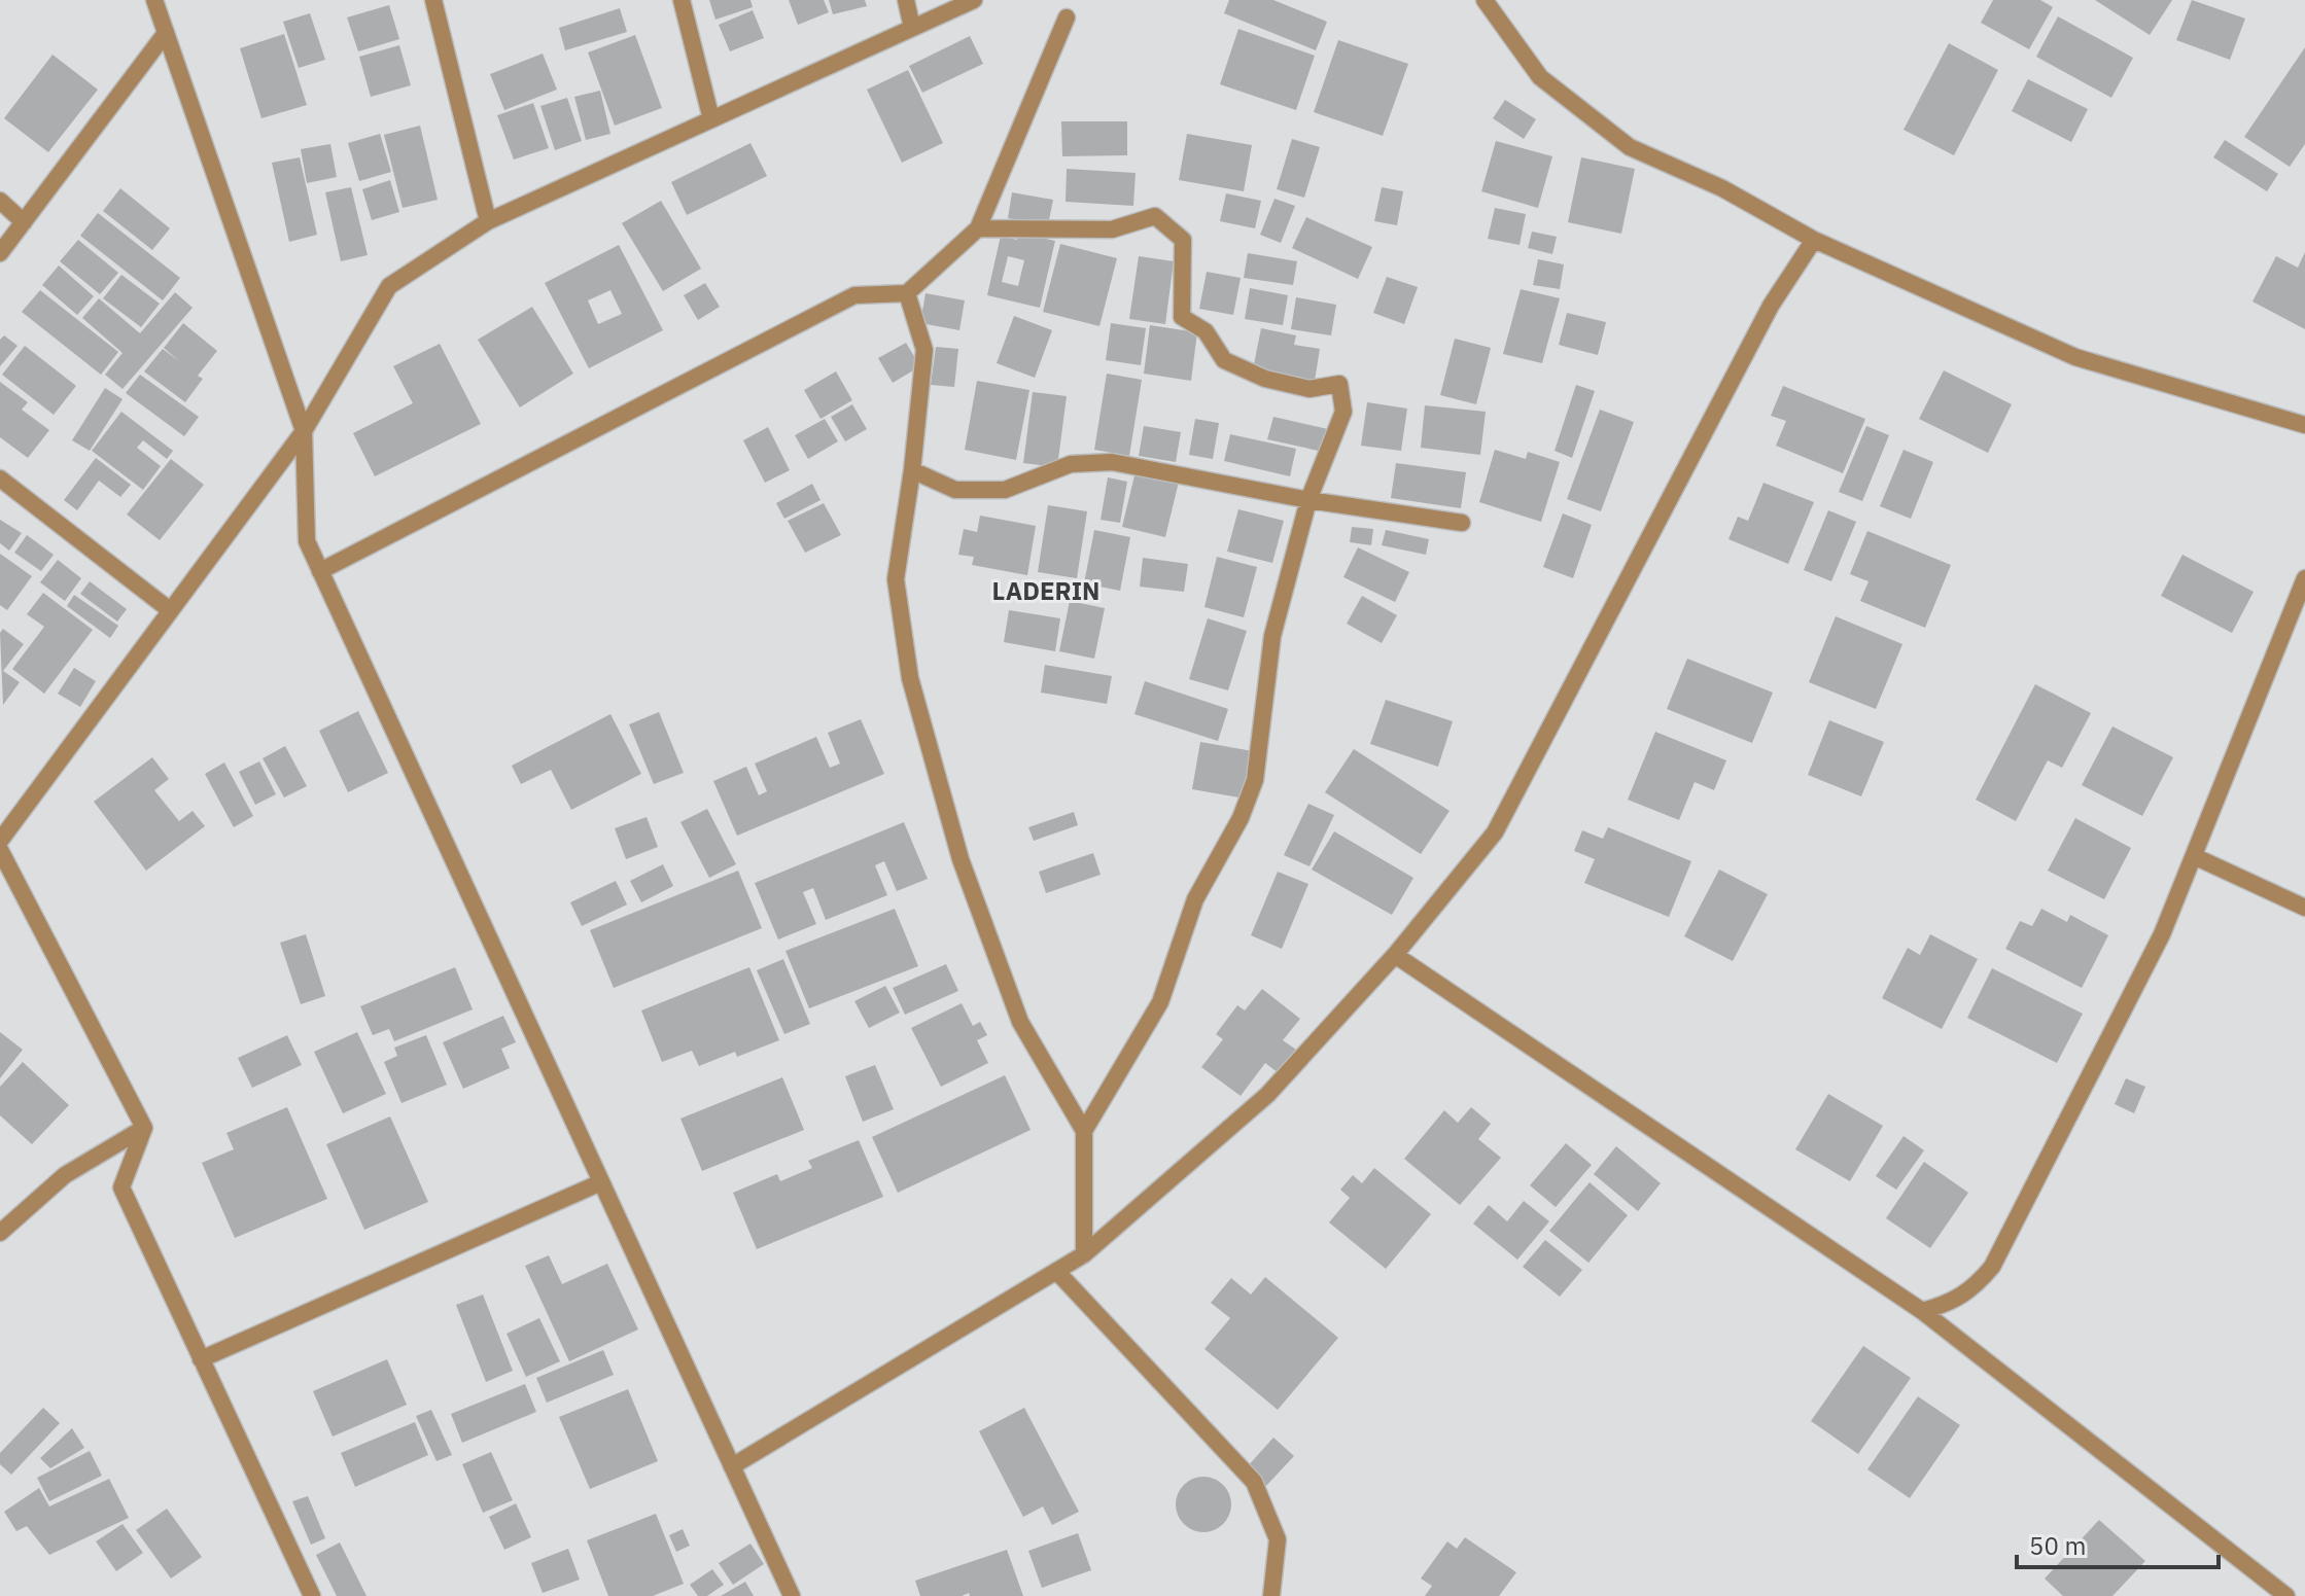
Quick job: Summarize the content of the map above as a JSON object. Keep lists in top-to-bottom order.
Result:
{
  "districts": ["LADERIN"],
  "scale_bar": "50 m"
}
